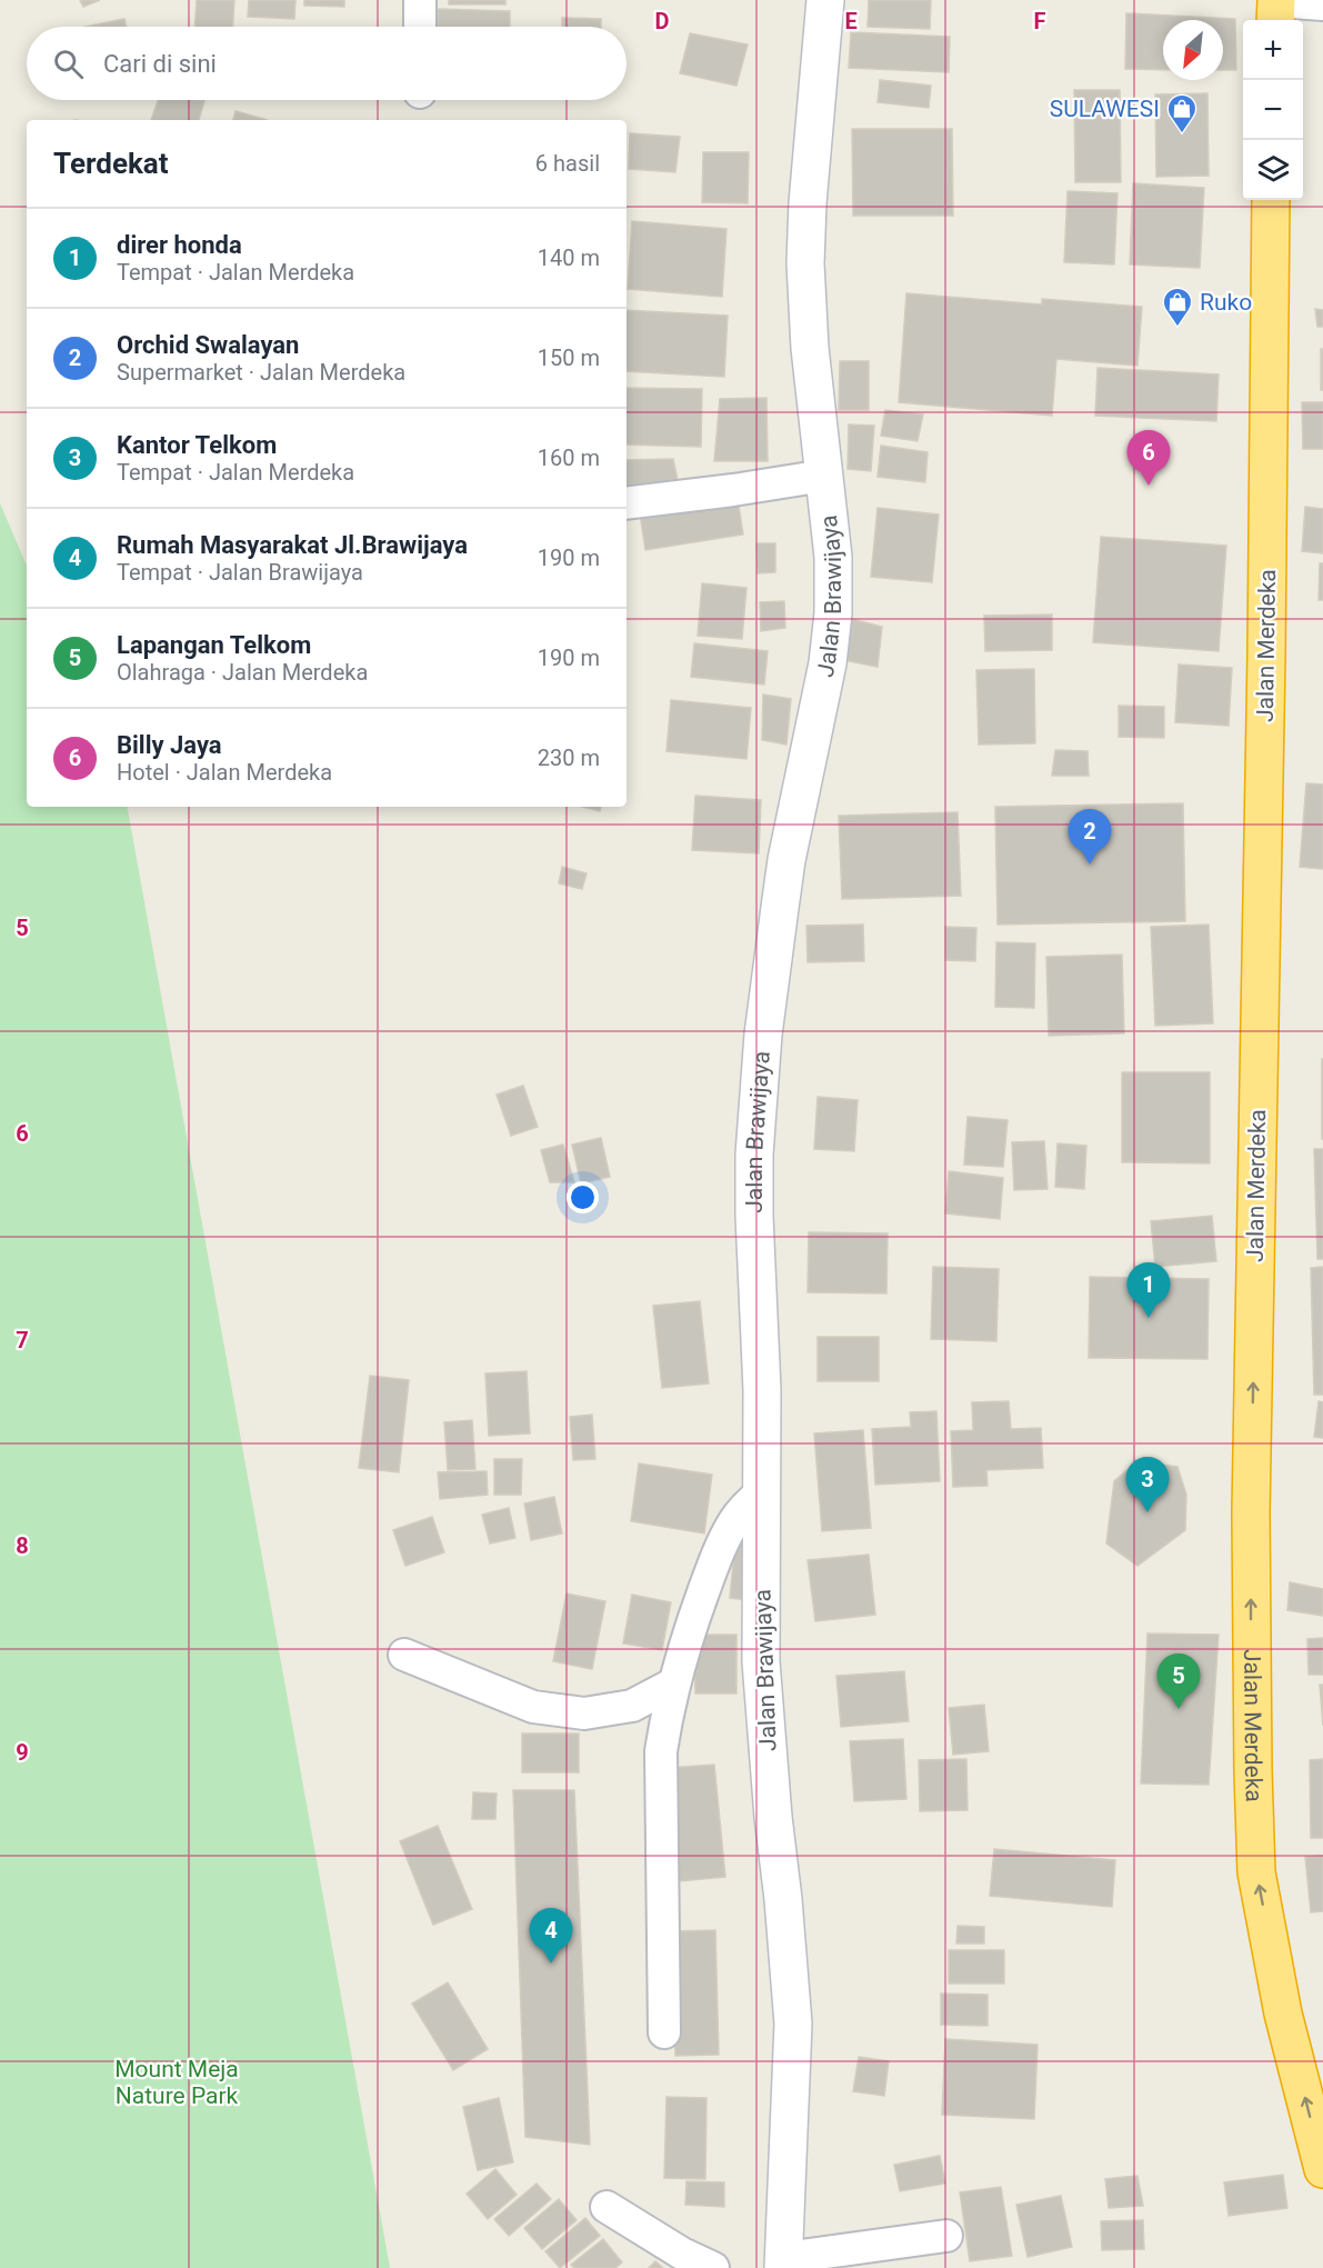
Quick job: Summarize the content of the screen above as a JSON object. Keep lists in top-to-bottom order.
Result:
{
  "streets": {
    "highway": ["Jalan Merdeka"],
    "street": ["Jalan Brawijaya"]
  },
  "one_way": ["Jalan Merdeka"],
  "parks": ["Mount Meja Nature Park"],
  "places": {
    "shop": ["SULAWESI", "Ruko"]
  },
  "north": "bottom left",
  "page": {
    "map_buttons": ["+", "−"],
    "search": "Cari di sini",
    "heading": ["Terdekat", "6 hasil"],
    "list": [
      {
        "mark": "1",
        "name": "direr honda",
        "note": "Tempat · Jalan Merdeka",
        "value": "140 m"
      },
      {
        "mark": "2",
        "name": "Orchid Swalayan",
        "note": "Supermarket · Jalan Merdeka",
        "value": "150 m"
      },
      {
        "mark": "3",
        "name": "Kantor Telkom",
        "note": "Tempat · Jalan Merdeka",
        "value": "160 m"
      },
      {
        "mark": "4",
        "name": "Rumah Masyarakat Jl.Brawijaya",
        "note": "Tempat · Jalan Brawijaya",
        "value": "190 m"
      },
      {
        "mark": "5",
        "name": "Lapangan Telkom",
        "note": "Olahraga · Jalan Merdeka",
        "value": "190 m"
      },
      {
        "mark": "6",
        "name": "Billy Jaya",
        "note": "Hotel · Jalan Merdeka",
        "value": "230 m"
      }
    ],
    "pins": [
      "6",
      "2",
      "1",
      "3",
      "5",
      "4"
    ]
  },
  "grid": {
    "columns": ["D", "E", "F"],
    "rows": [
      "5",
      "6",
      "7",
      "8",
      "9"
    ]
  }
}
